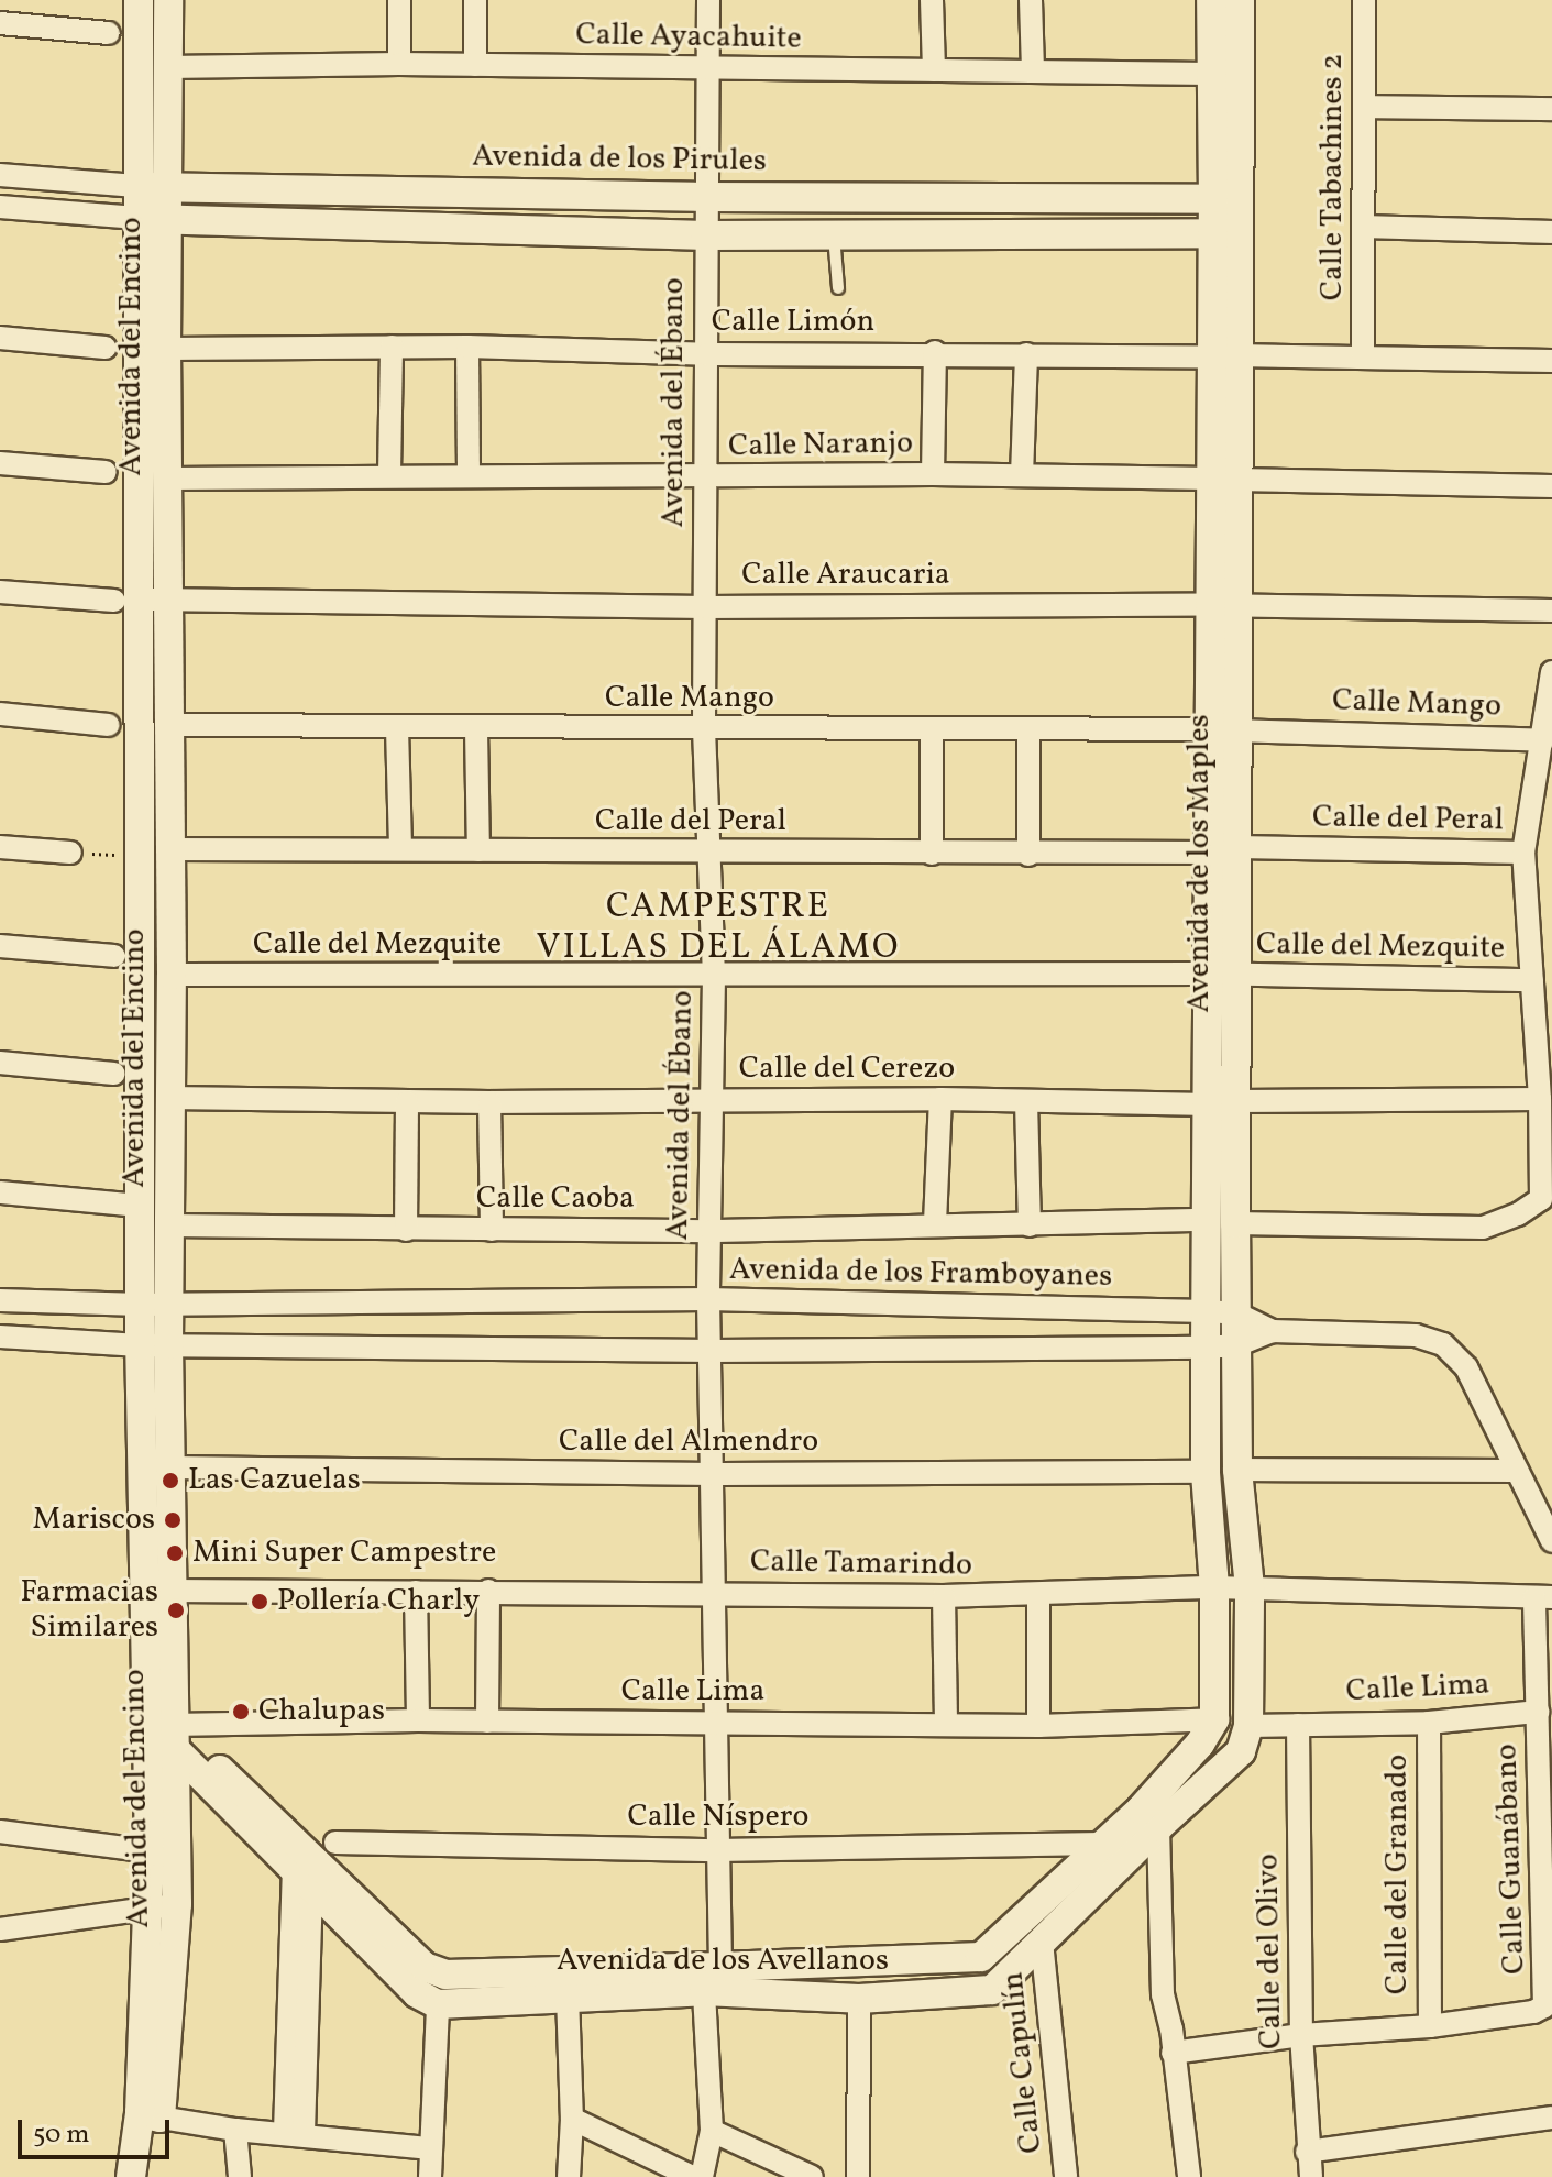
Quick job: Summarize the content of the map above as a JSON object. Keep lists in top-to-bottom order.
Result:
{
  "streets": {
    "street": [
      "Calle Ayacahuite",
      "Avenida de los Pirules",
      "Calle Tabachines 2",
      "Calle Limón",
      "Avenida del Encino",
      "Avenida del Ébano",
      "Calle Naranjo",
      "Calle Araucaria",
      "Calle Mango",
      "Calle del Peral",
      "Avenida de los Maples",
      "Calle del Mezquite",
      "Calle del Cerezo",
      "Calle Caoba",
      "Avenida de los Framboyanes",
      "Calle del Almendro",
      "Calle Tamarindo",
      "Calle Lima",
      "Calle Níspero",
      "Calle Guanábano",
      "Calle del Granado",
      "Calle del Olivo",
      "Avenida de los Avellanos",
      "Calle Capulín"
    ]
  },
  "crossings": [
    ["Calle Ayacahuite", "Avenida del Encino"],
    ["Calle Ayacahuite", "Avenida del Ébano"],
    ["Calle Ayacahuite", "Avenida de los Maples"],
    ["Avenida de los Pirules", "Avenida del Encino"],
    ["Avenida de los Pirules", "Avenida del Ébano"],
    ["Avenida de los Pirules", "Avenida de los Maples"],
    ["Calle Tabachines 2", "Calle Limón"],
    ["Calle Limón", "Avenida del Encino"],
    ["Calle Limón", "Avenida del Ébano"],
    ["Calle Limón", "Avenida de los Maples"],
    ["Avenida del Encino", "Calle Naranjo"],
    ["Avenida del Encino", "Calle Araucaria"],
    ["Avenida del Encino", "Calle Mango"],
    ["Avenida del Encino", "Calle del Peral"],
    ["Avenida del Encino", "Calle del Mezquite"],
    ["Avenida del Encino", "Calle del Cerezo"],
    ["Avenida del Encino", "Calle Caoba"],
    ["Avenida del Encino", "Avenida de los Framboyanes"],
    ["Avenida del Encino", "Calle del Almendro"],
    ["Avenida del Encino", "Calle Tamarindo"],
    ["Avenida del Encino", "Calle Lima"],
    ["Avenida del Encino", "Avenida de los Avellanos"],
    ["Avenida del Ébano", "Calle Naranjo"],
    ["Avenida del Ébano", "Calle Araucaria"],
    ["Avenida del Ébano", "Calle Mango"],
    ["Avenida del Ébano", "Calle del Peral"],
    ["Avenida del Ébano", "Calle del Mezquite"],
    ["Avenida del Ébano", "Calle del Cerezo"],
    ["Avenida del Ébano", "Calle Caoba"],
    ["Avenida del Ébano", "Avenida de los Framboyanes"],
    ["Avenida del Ébano", "Calle del Almendro"],
    ["Avenida del Ébano", "Calle Tamarindo"],
    ["Avenida del Ébano", "Calle Lima"],
    ["Avenida del Ébano", "Calle Níspero"],
    ["Avenida del Ébano", "Avenida de los Avellanos"],
    ["Calle Naranjo", "Avenida de los Maples"],
    ["Calle Araucaria", "Avenida de los Maples"],
    ["Calle Mango", "Avenida de los Maples"],
    ["Calle del Peral", "Avenida de los Maples"],
    ["Avenida de los Maples", "Calle del Mezquite"],
    ["Avenida de los Maples", "Calle del Cerezo"],
    ["Avenida de los Maples", "Calle Caoba"],
    ["Avenida de los Maples", "Avenida de los Framboyanes"],
    ["Avenida de los Maples", "Calle del Almendro"],
    ["Avenida de los Maples", "Calle Tamarindo"],
    ["Avenida de los Maples", "Calle Lima"],
    ["Avenida de los Maples", "Avenida de los Avellanos"],
    ["Calle Tamarindo", "Calle Guanábano"],
    ["Calle Lima", "Calle Guanábano"],
    ["Calle Lima", "Calle del Granado"],
    ["Calle Lima", "Calle del Olivo"],
    ["Calle Lima", "Avenida de los Avellanos"],
    ["Calle Níspero", "Avenida de los Avellanos"],
    ["Calle Guanábano", "Calle del Granado"],
    ["Calle Guanábano", "Calle del Olivo"],
    ["Avenida de los Avellanos", "Calle Capulín"]
  ],
  "districts": ["CAMPESTRE VILLAS DEL ÁLAMO"],
  "places": [
    "Las Cazuelas",
    "Mariscos",
    "Mini Super Campestre",
    "Pollería Charly",
    "Farmacias Similares",
    "Chalupas"
  ],
  "scale_bar": "50 m"
}
